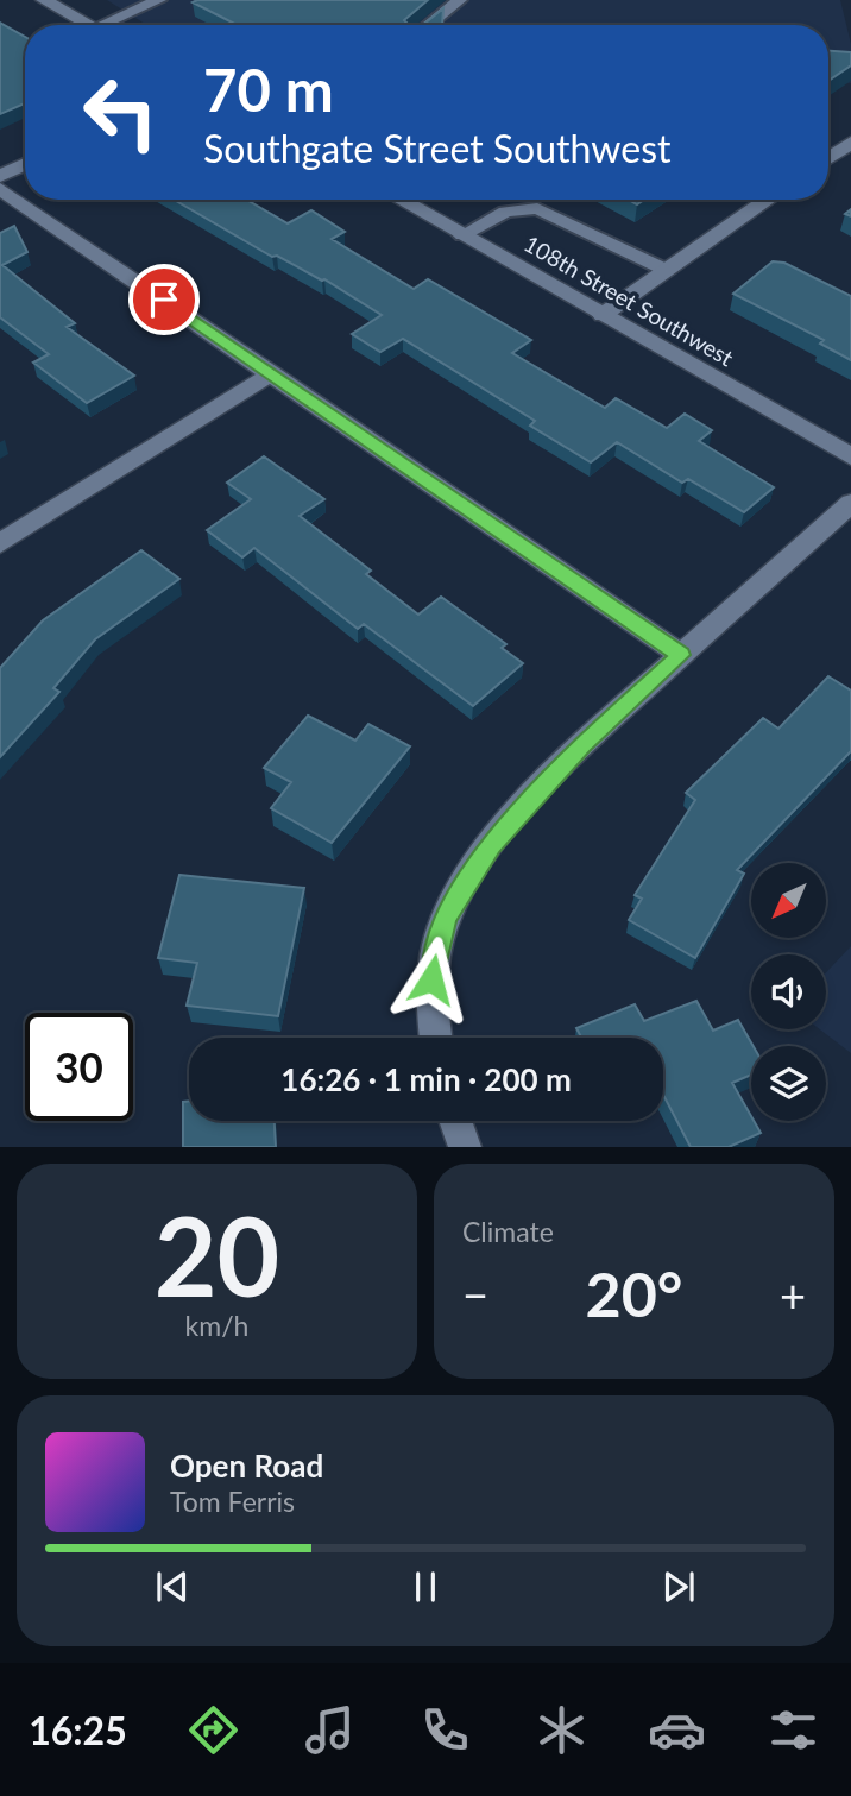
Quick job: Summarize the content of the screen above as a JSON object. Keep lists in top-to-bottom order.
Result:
{
  "streets": {
    "street": ["108th Street Southwest"]
  },
  "north": "bottom left",
  "page": {
    "turn": ["70 m", "Southgate Street Southwest"],
    "limit": "30",
    "trip": "16:26 · 1 min · 200 m",
    "tile": [
      ["20", "km/h"],
      "Climate"
    ],
    "heat": ["−", "20°", "+"],
    "song": ["Open Road", "Tom Ferris"],
    "tabs": "16:25"
  }
}
